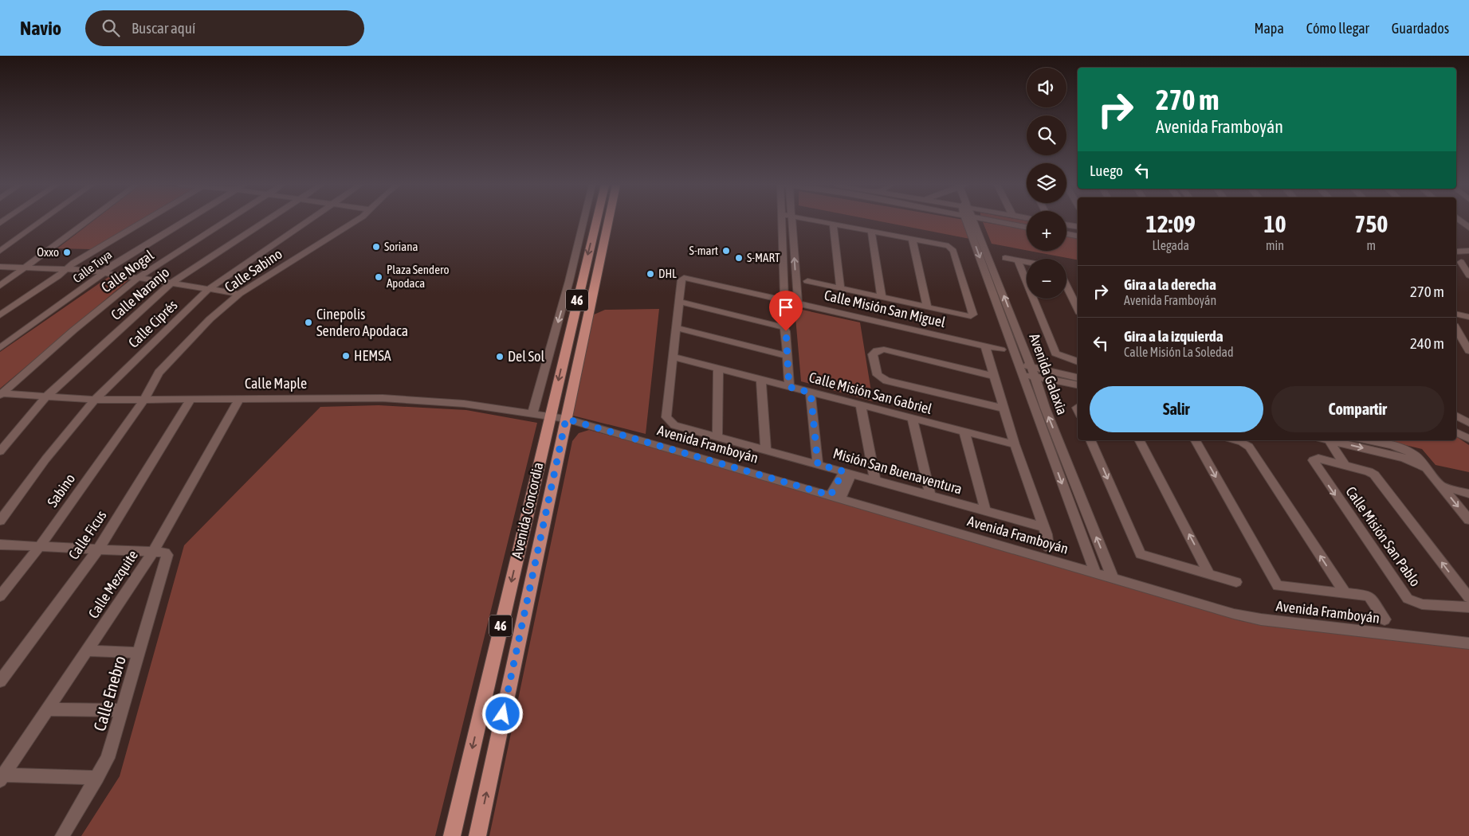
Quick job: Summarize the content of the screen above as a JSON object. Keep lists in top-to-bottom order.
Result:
{
  "streets": {
    "main road": ["46", "Avenida Concordia"],
    "street": [
      "Calle Tuya",
      "Calle Sabino",
      "Calle Nogal",
      "Calle Naranjo",
      "Calle Misión San Miguel",
      "Calle Ciprés",
      "Avenida Galaxia",
      "Calle Maple",
      "Calle Misión San Gabriel",
      "Avenida Framboyán",
      "Misión San Buenaventura",
      "Sabino",
      "Calle Ficus",
      "Calle Misión San Pablo",
      "Calle Mezquite",
      "Calle Enebro"
    ]
  },
  "crossings": [
    ["Calle Sabino", "Calle Maple"],
    ["Calle Sabino", "Sabino"],
    ["Calle Nogal", "Calle Maple"],
    ["Calle Naranjo", "Calle Maple"],
    ["Calle Ciprés", "Calle Maple"],
    ["Avenida Galaxia", "Avenida Framboyán"],
    ["Calle Maple", "Avenida Framboyán"],
    ["Calle Maple", "Sabino"],
    ["Calle Maple", "Avenida Concordia"],
    ["Calle Maple", "Calle Ficus"],
    ["Calle Maple", "Calle Mezquite"],
    ["Calle Misión San Gabriel", "Misión San Buenaventura"],
    ["Avenida Framboyán", "Avenida Concordia"],
    ["Calle Mezquite", "Calle Enebro"]
  ],
  "places": [
    "Soriana",
    "S-mart",
    "Oxxo",
    "S-MART",
    "DHL",
    "Plaza Sendero Apodaca",
    "Cinepolis Sendero Apodaca",
    "HEMSA",
    "Del Sol"
  ],
  "page": {
    "header": "Navio",
    "search": "Buscar aquí",
    "nav": ["Mapa", "Cómo llegar", "Guardados"],
    "map_buttons": ["+", "−"],
    "turn": ["270 m", "Avenida Framboyán"],
    "then": "Luego",
    "eta": [
      "12:09",
      "Llegada",
      "10",
      "min",
      "750",
      "m"
    ],
    "list": [
      {
        "name": "Gira a la derecha",
        "note": "Avenida Framboyán",
        "value": "270 m"
      },
      {
        "name": "Gira a la izquierda",
        "note": "Calle Misión La Soledad",
        "value": "240 m"
      }
    ],
    "buttons": ["Salir", "Compartir"]
  }
}
